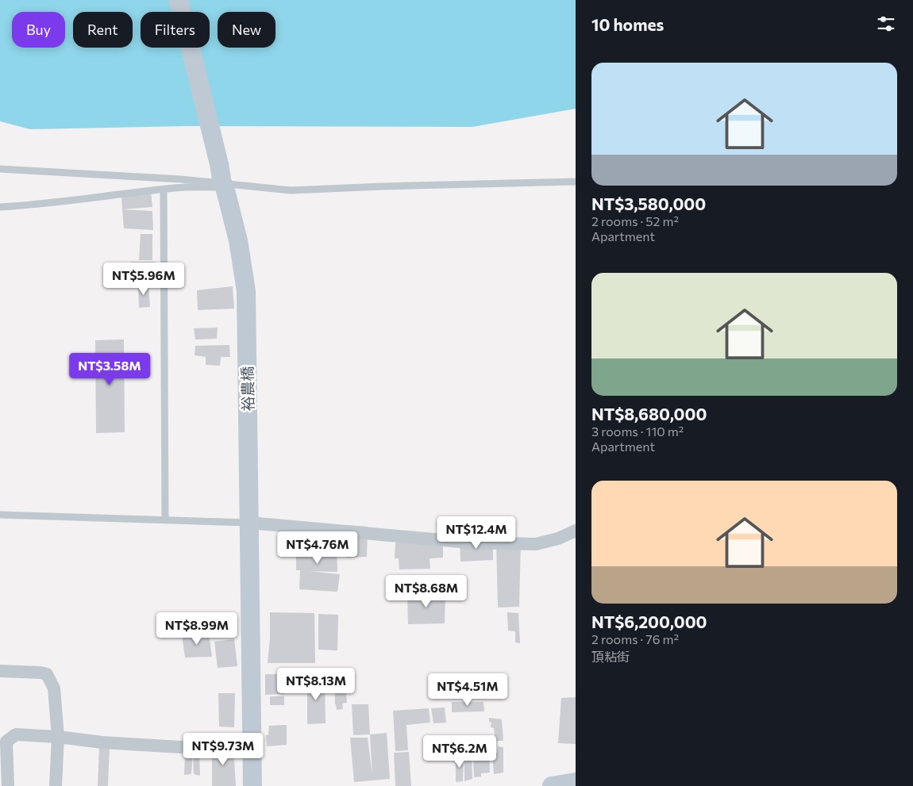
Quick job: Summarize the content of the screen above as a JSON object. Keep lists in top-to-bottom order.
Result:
{
  "streets": {
    "street": ["裕農橋"]
  },
  "page": {
    "heading": "10 homes",
    "chip": [
      "Buy",
      "Rent",
      "Filters",
      "New"
    ],
    "list": [
      {
        "name": "NT$3,580,000",
        "note": "2 rooms · 52 m² · Apartment"
      },
      {
        "name": "NT$8,680,000",
        "note": "3 rooms · 110 m² · Apartment"
      },
      {
        "name": "NT$6,200,000",
        "note": "2 rooms · 76 m² · 頂粘街"
      }
    ],
    "price": [
      "NT$5.96M",
      "NT$3.58M",
      "NT$12.4M",
      "NT$4.76M",
      "NT$8.68M",
      "NT$8.99M",
      "NT$8.13M",
      "NT$4.51M",
      "NT$9.73M",
      "NT$6.2M"
    ]
  }
}
